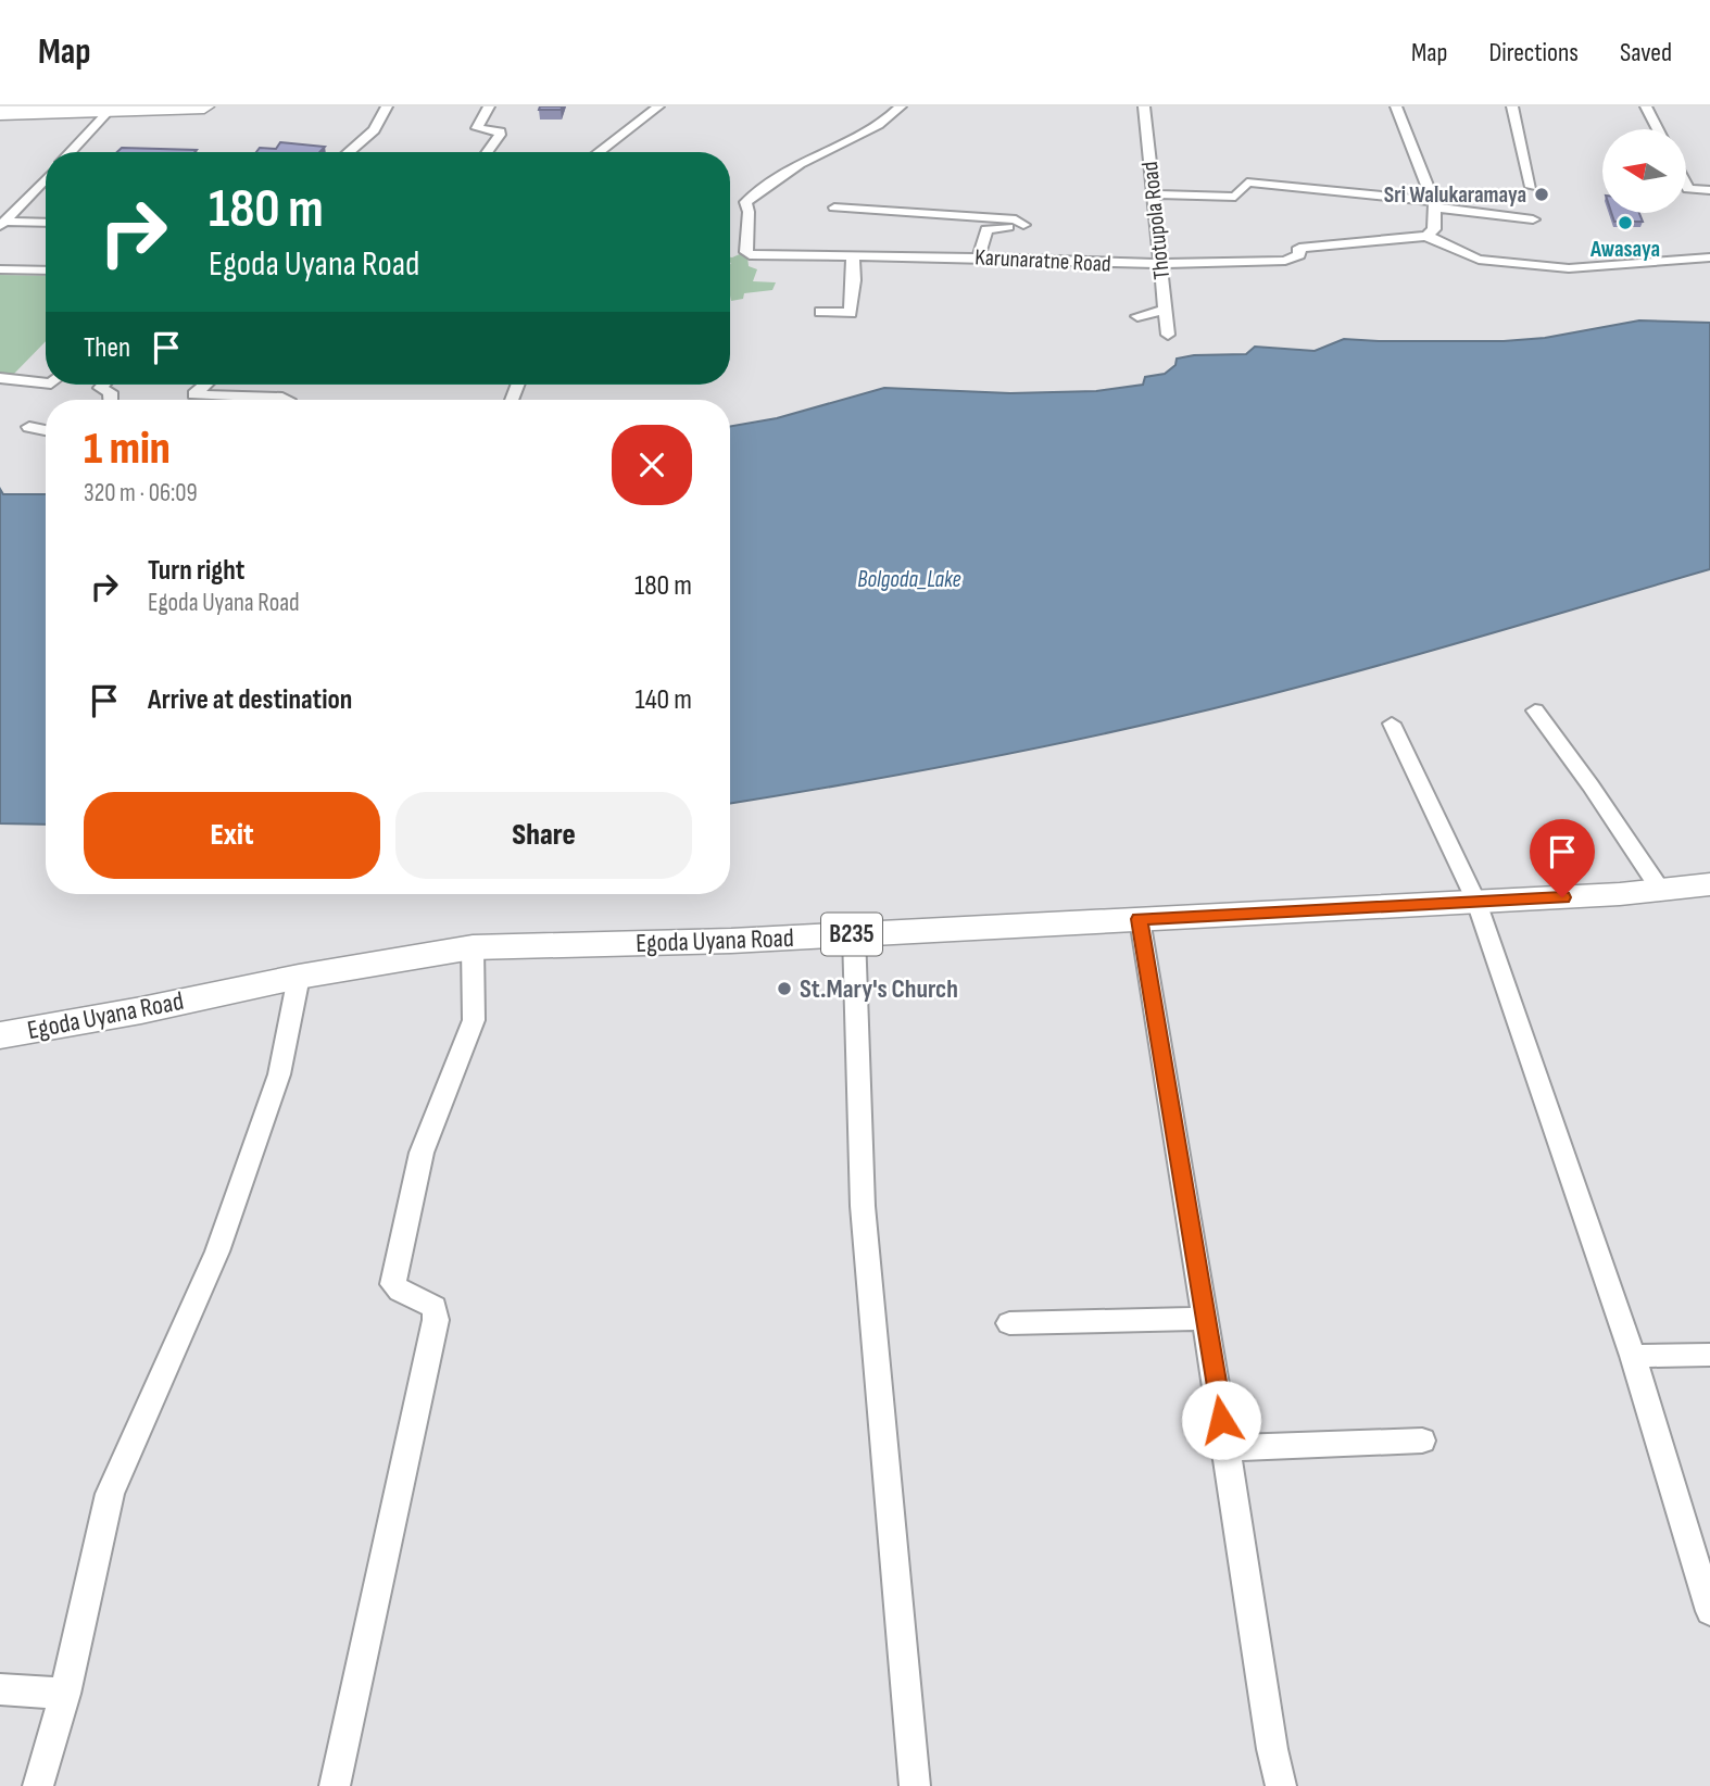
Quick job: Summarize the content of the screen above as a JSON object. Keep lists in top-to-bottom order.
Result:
{
  "streets": {
    "main road": ["B235", "Egoda Uyana Road"],
    "street": ["Thotupola Road", "Karunaratne Road"]
  },
  "crossings": [
    ["Thotupola Road", "Karunaratne Road"]
  ],
  "water": ["Bolgoda_Lake"],
  "places": ["Sri Walukaramaya", "Awasaya", "St.Mary's Church"],
  "north": "left",
  "page": {
    "header": "Map",
    "nav": ["Map", "Directions", "Saved"],
    "turn": ["180 m", "Egoda Uyana Road"],
    "then": "Then",
    "heading": ["1 min", "320 m · 06:09"],
    "list": [
      {
        "name": "Turn right",
        "note": "Egoda Uyana Road",
        "value": "180 m"
      },
      {
        "name": "Arrive at destination",
        "value": "140 m"
      }
    ],
    "buttons": ["Exit", "Share"]
  }
}
